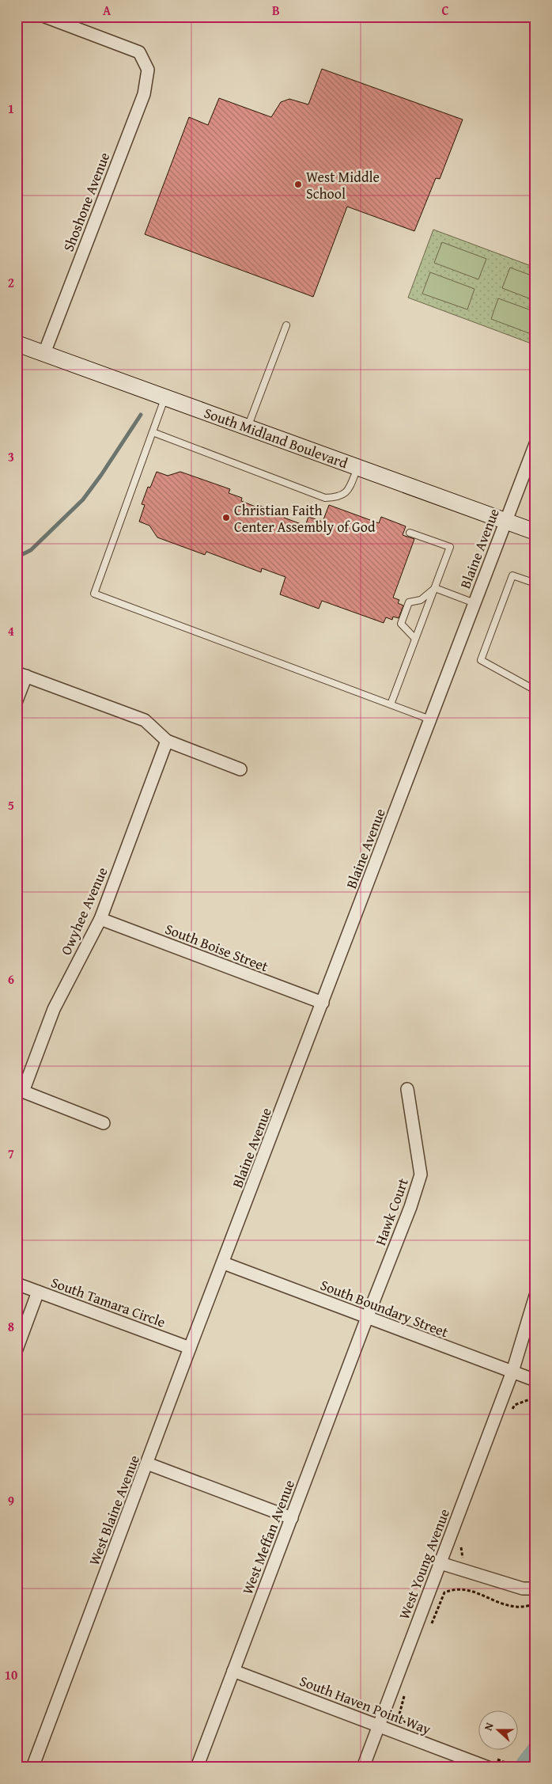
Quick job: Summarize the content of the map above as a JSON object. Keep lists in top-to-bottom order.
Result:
{
  "streets": {
    "main road": ["South Midland Boulevard"],
    "street": [
      "Shoshone Avenue",
      "Blaine Avenue",
      "Owyhee Avenue",
      "South Boise Street",
      "Hawk Court",
      "South Tamara Circle",
      "South Boundary Street",
      "West Blaine Avenue",
      "West Meffan Avenue",
      "West Young Avenue",
      "South Haven Point Way"
    ]
  },
  "crossings": [
    ["Shoshone Avenue", "South Midland Boulevard"],
    ["South Midland Boulevard", "Blaine Avenue"],
    ["Blaine Avenue", "South Boise Street"],
    ["Blaine Avenue", "South Boundary Street"],
    ["Blaine Avenue", "West Blaine Avenue"],
    ["Owyhee Avenue", "South Boise Street"],
    ["Hawk Court", "South Boundary Street"],
    ["Hawk Court", "West Meffan Avenue"],
    ["South Tamara Circle", "West Blaine Avenue"],
    ["South Boundary Street", "West Blaine Avenue"],
    ["South Boundary Street", "West Meffan Avenue"],
    ["South Boundary Street", "West Young Avenue"],
    ["West Meffan Avenue", "South Haven Point Way"],
    ["West Young Avenue", "South Haven Point Way"]
  ],
  "places": ["West Middle School", "Christian Faith Center Assembly of God"],
  "north": "left",
  "grid": {
    "columns": ["A", "B", "C"],
    "rows": [
      "1",
      "2",
      "3",
      "4",
      "5",
      "6",
      "7",
      "8",
      "9",
      "10"
    ]
  }
}
